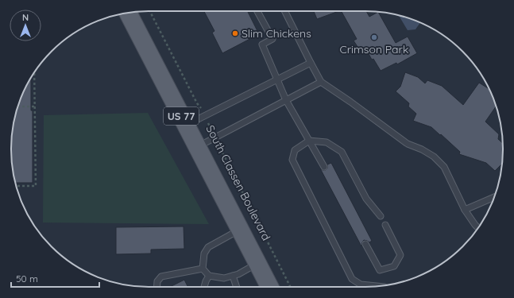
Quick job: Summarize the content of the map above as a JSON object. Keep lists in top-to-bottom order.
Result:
{
  "streets": {
    "main road": ["US 77", "South Classen Boulevard"]
  },
  "places": ["Slim Chickens", "Crimson Park"],
  "scale_bar": "50 m",
  "north": "top"
}
